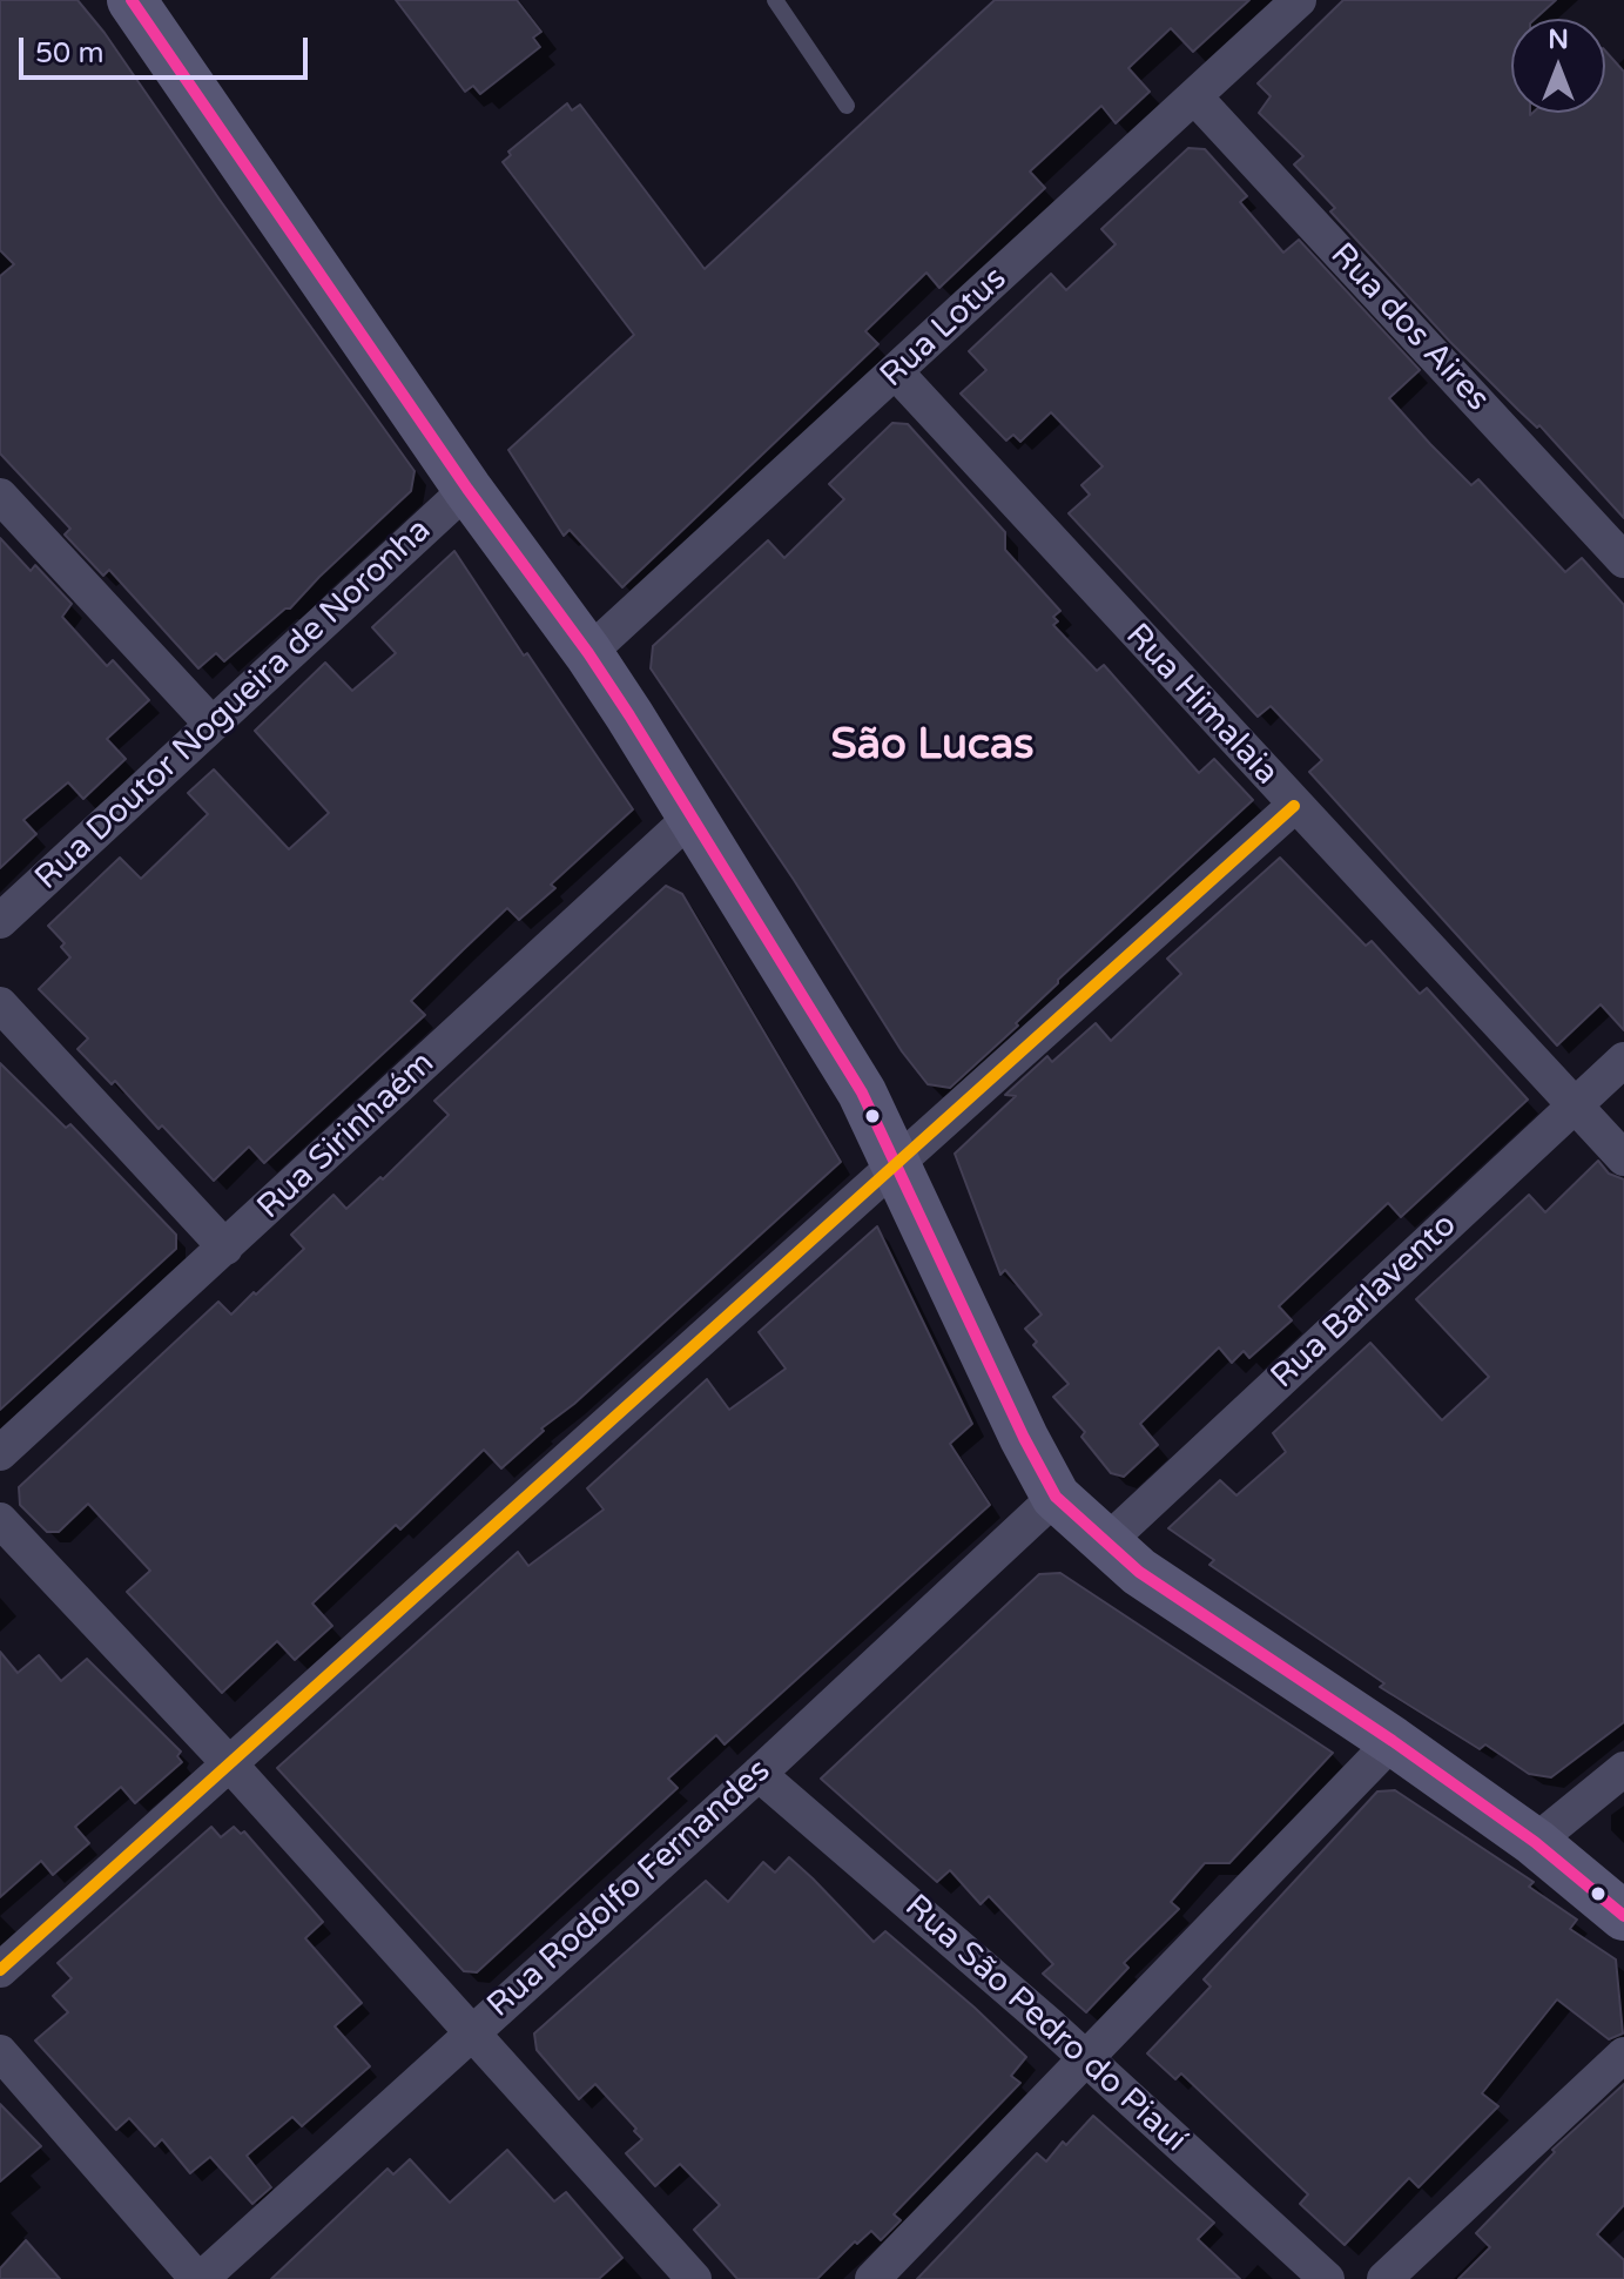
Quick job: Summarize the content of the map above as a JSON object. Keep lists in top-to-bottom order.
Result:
{
  "streets": {
    "street": [
      "Rua Lotus",
      "Rua dos Aires",
      "Rua Doutor Nogueira de Noronha",
      "Rua Himalaia",
      "Rua Sirinhaém",
      "Rua Barlavento",
      "Rua Rodolfo Fernandes",
      "Rua São Pedro do Piauí"
    ]
  },
  "crossings": [
    ["Rua Lotus", "Rua dos Aires"],
    ["Rua Lotus", "Rua Himalaia"],
    ["Rua Himalaia", "Rua Barlavento"],
    ["Rua Rodolfo Fernandes", "Rua São Pedro do Piauí"]
  ],
  "districts": ["São Lucas"],
  "scale_bar": "50 m",
  "north": "top"
}
